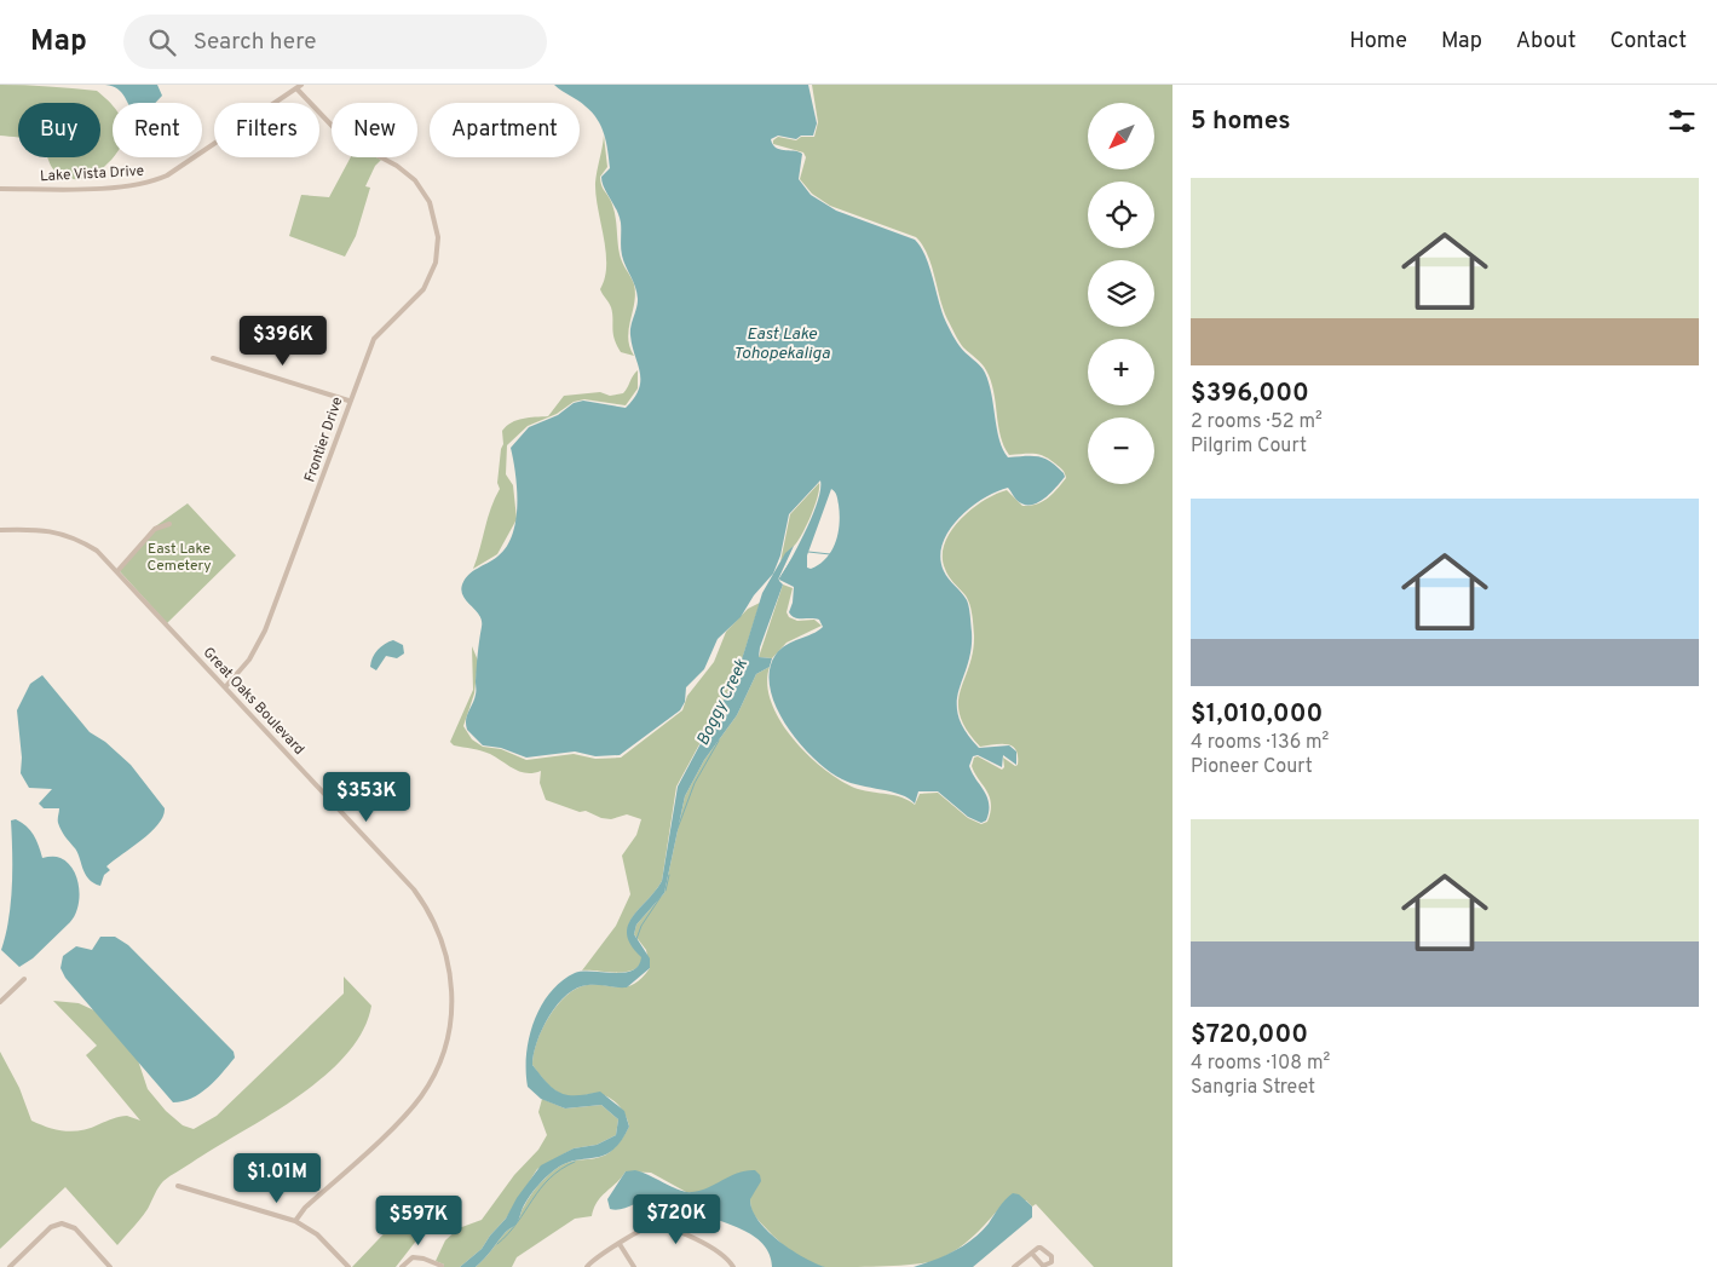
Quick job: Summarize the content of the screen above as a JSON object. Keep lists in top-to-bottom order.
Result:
{
  "streets": {
    "street": ["Lake Vista Drive", "Frontier Drive", "Great Oaks Boulevard"]
  },
  "crossings": [
    ["Lake Vista Drive", "Frontier Drive"],
    ["Frontier Drive", "Great Oaks Boulevard"]
  ],
  "water": ["East Lake Tohopekaliga", "Boggy Creek"],
  "parks": ["East Lake Cemetery"],
  "north": "bottom left",
  "page": {
    "header": "Map",
    "search": "Search here",
    "nav": [
      "Home",
      "Map",
      "About",
      "Contact"
    ],
    "heading": "5 homes",
    "map_buttons": ["+", "−"],
    "chip": [
      "Buy",
      "Rent",
      "Filters",
      "New",
      "Apartment"
    ],
    "list": [
      {
        "name": "$396,000",
        "note": "2 rooms · 52 m² · Pilgrim Court"
      },
      {
        "name": "$1,010,000",
        "note": "4 rooms · 136 m² · Pioneer Court"
      },
      {
        "name": "$720,000",
        "note": "4 rooms · 108 m² · Sangria Street"
      }
    ],
    "price": [
      "$396K",
      "$353K",
      "$1.01M",
      "$720K",
      "$597K"
    ]
  }
}
